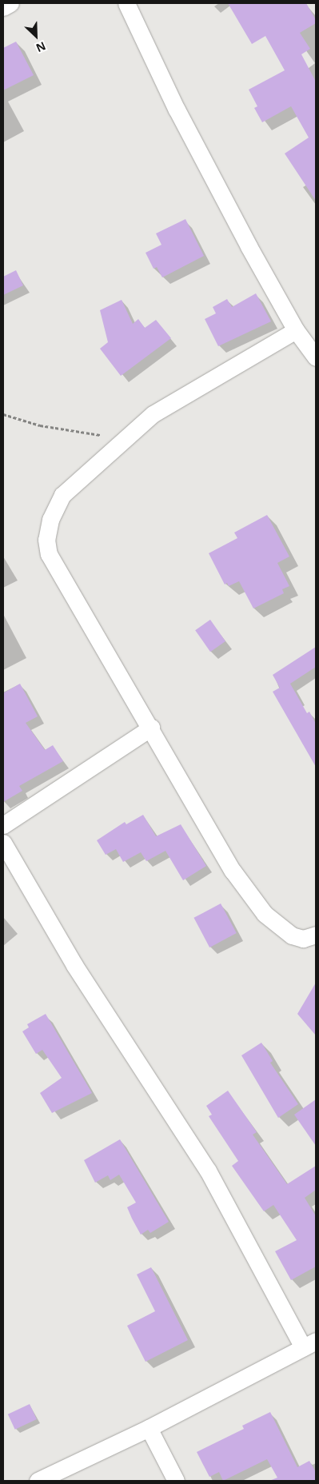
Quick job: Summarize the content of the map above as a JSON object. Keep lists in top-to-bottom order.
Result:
{
  "north": "bottom right"
}
